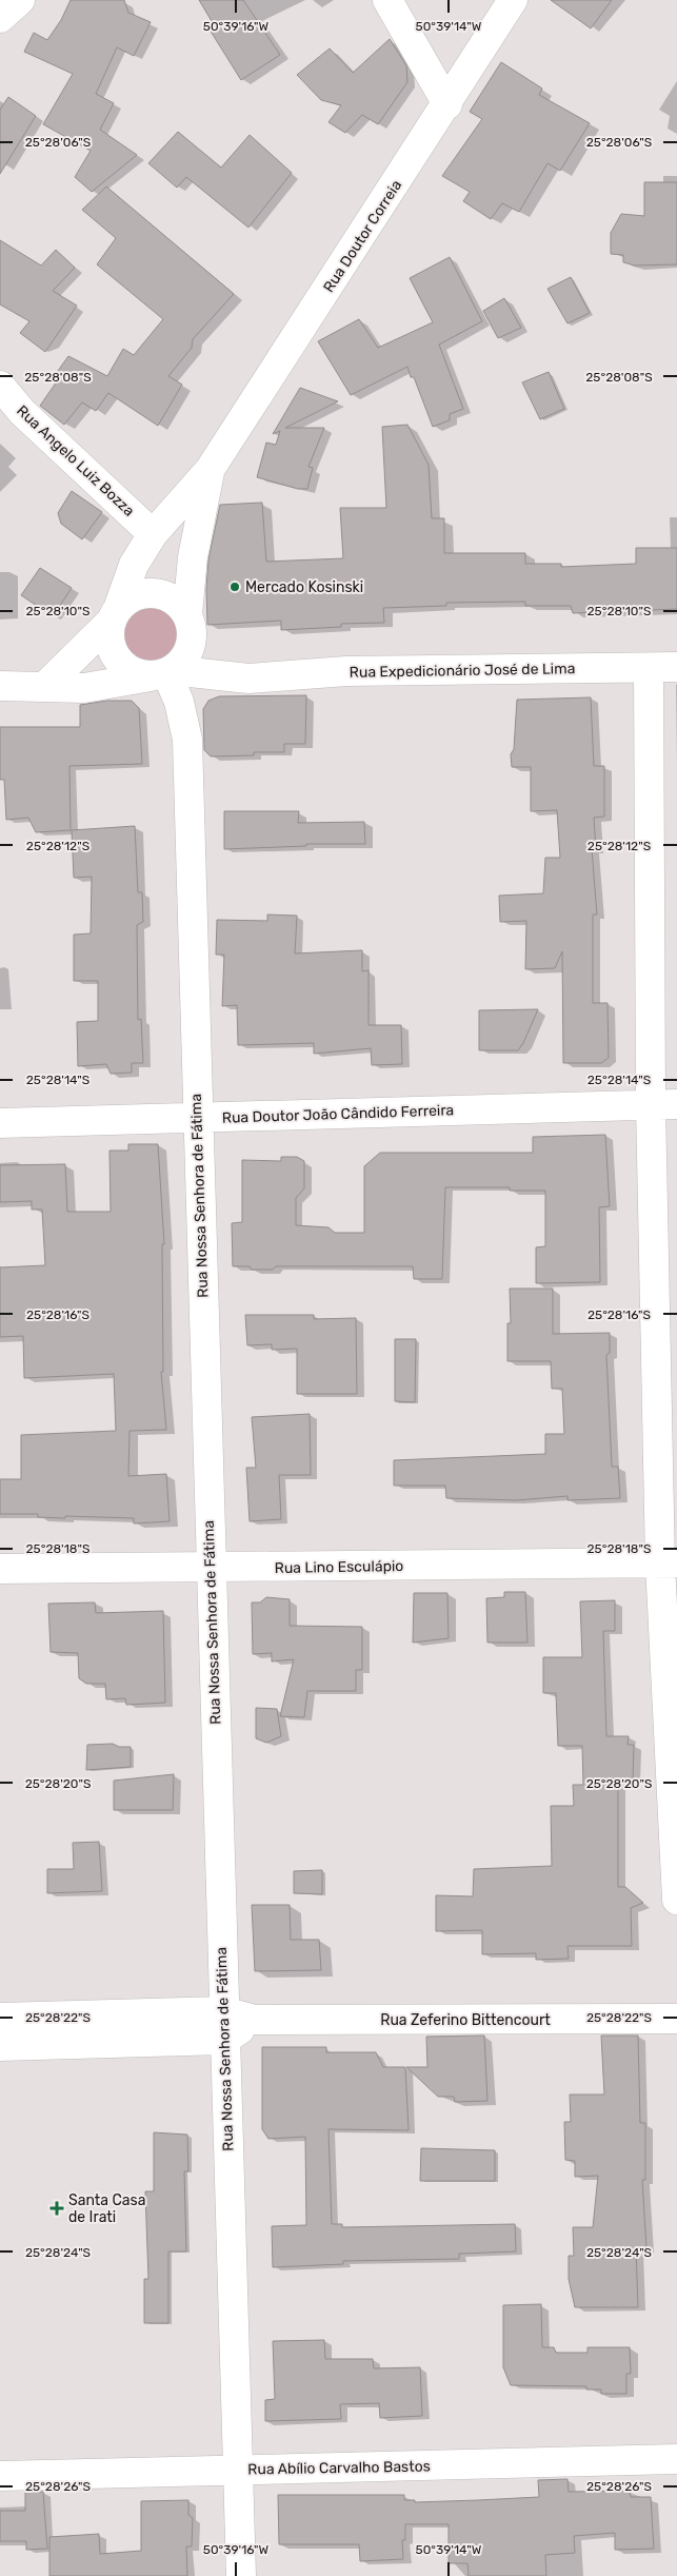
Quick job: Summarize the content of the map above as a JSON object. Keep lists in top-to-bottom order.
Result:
{
  "streets": {
    "street": [
      "Rua Doutor Correia",
      "Rua Angelo Luiz Bozza",
      "Rua Expedicionário José de Lima",
      "Rua Doutor João Cândido Ferreira",
      "Rua Nossa Senhora de Fátima",
      "Rua Lino Esculápio",
      "Rua Zeferino Bittencourt",
      "Rua Abílio Carvalho Bastos"
    ]
  },
  "crossings": [
    ["Rua Doutor Correia", "Rua Angelo Luiz Bozza"],
    ["Rua Doutor Correia", "Rua Expedicionário José de Lima"],
    ["Rua Doutor Correia", "Rua Nossa Senhora de Fátima"],
    ["Rua Expedicionário José de Lima", "Rua Nossa Senhora de Fátima"],
    ["Rua Doutor João Cândido Ferreira", "Rua Nossa Senhora de Fátima"],
    ["Rua Nossa Senhora de Fátima", "Rua Lino Esculápio"],
    ["Rua Nossa Senhora de Fátima", "Rua Zeferino Bittencourt"],
    ["Rua Nossa Senhora de Fátima", "Rua Abílio Carvalho Bastos"]
  ],
  "places": {
    "other": ["Mercado Kosinski"],
    "health": ["Santa Casa de Irati"]
  },
  "coordinates": [
    "50°39'16\"W",
    "50°39'14\"W",
    "25°28'06\"S",
    "25°28'08\"S",
    "25°28'10\"S",
    "25°28'12\"S",
    "25°28'14\"S",
    "25°28'16\"S",
    "25°28'18\"S",
    "25°28'20\"S",
    "25°28'22\"S",
    "25°28'24\"S",
    "25°28'26\"S"
  ]
}
